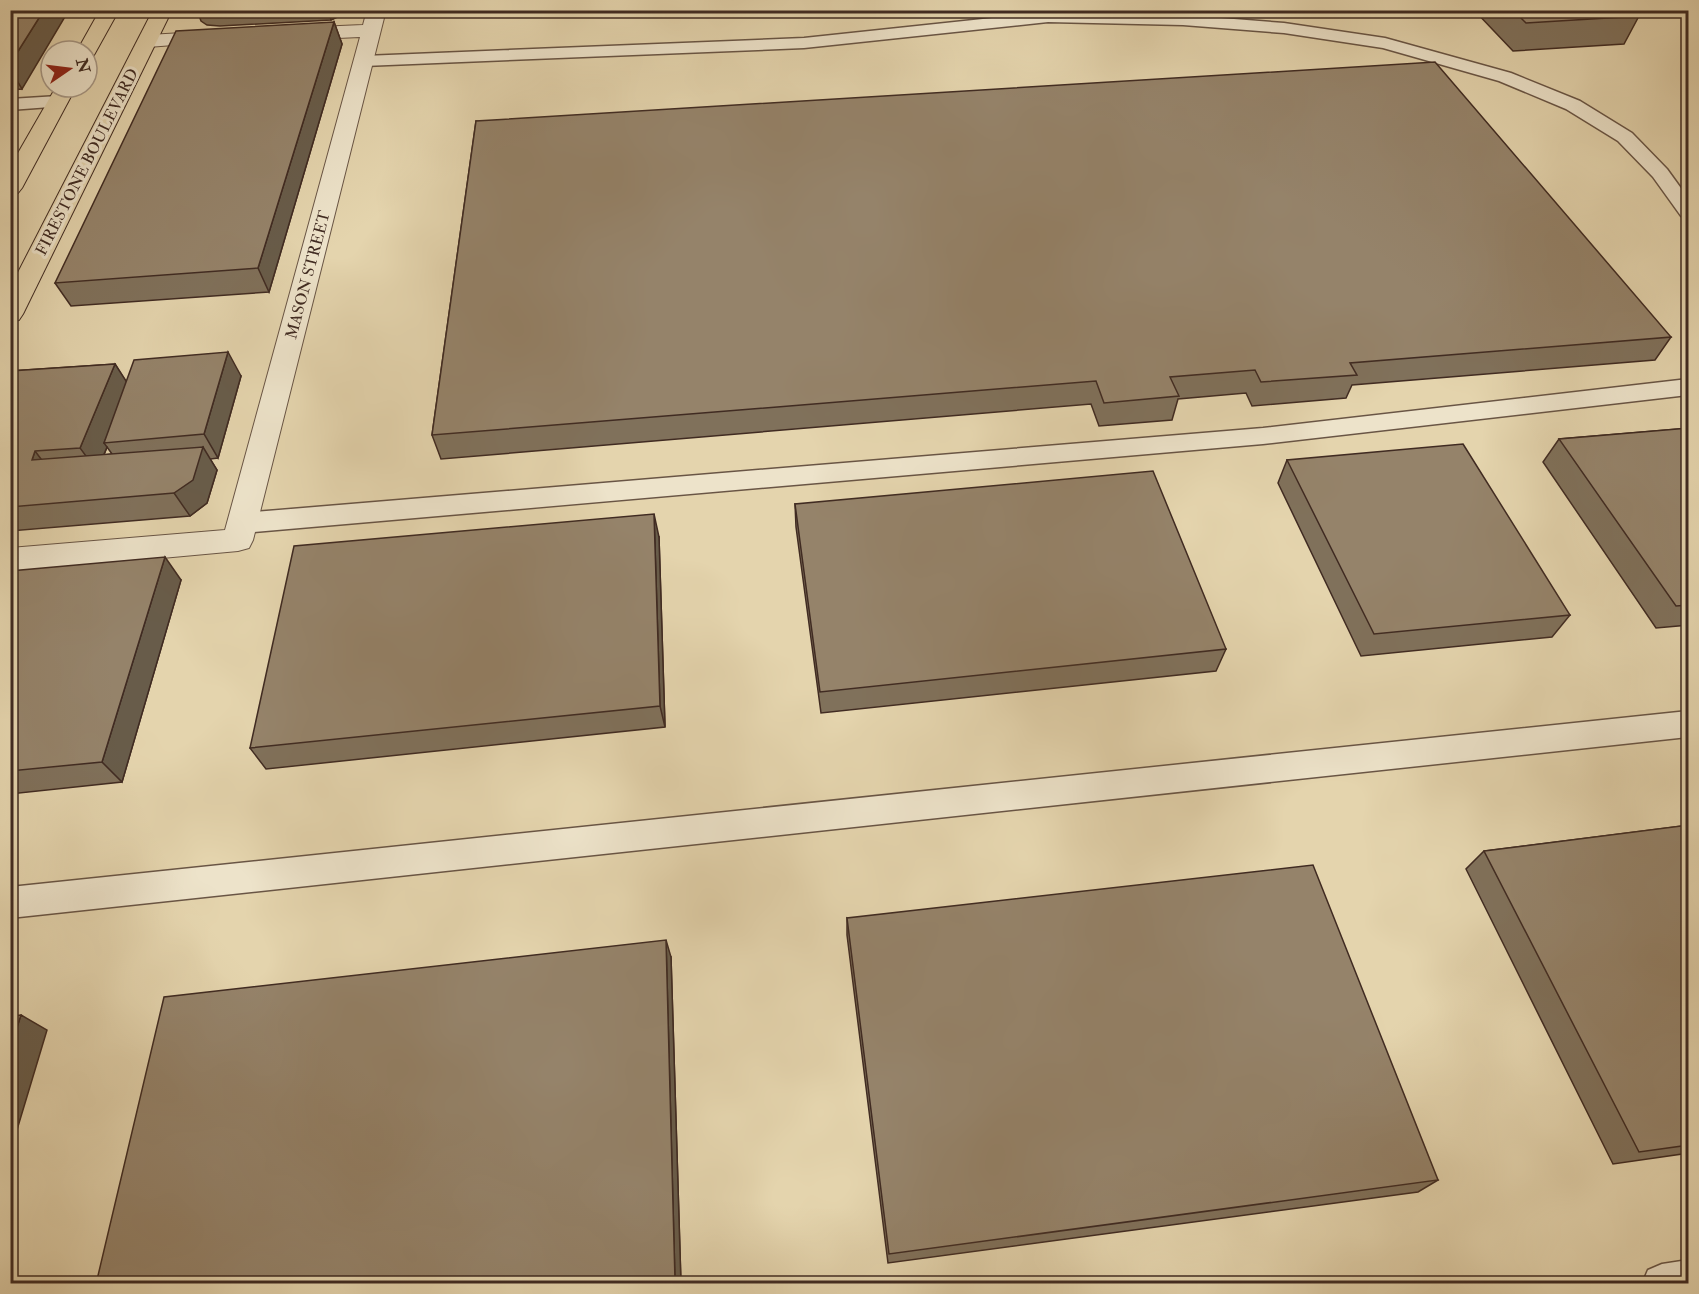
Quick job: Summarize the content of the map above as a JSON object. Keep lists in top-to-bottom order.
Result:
{
  "streets": {
    "main road": ["FIRESTONE BOULEVARD"],
    "street": ["MASON STREET"]
  },
  "north": "right"
}
